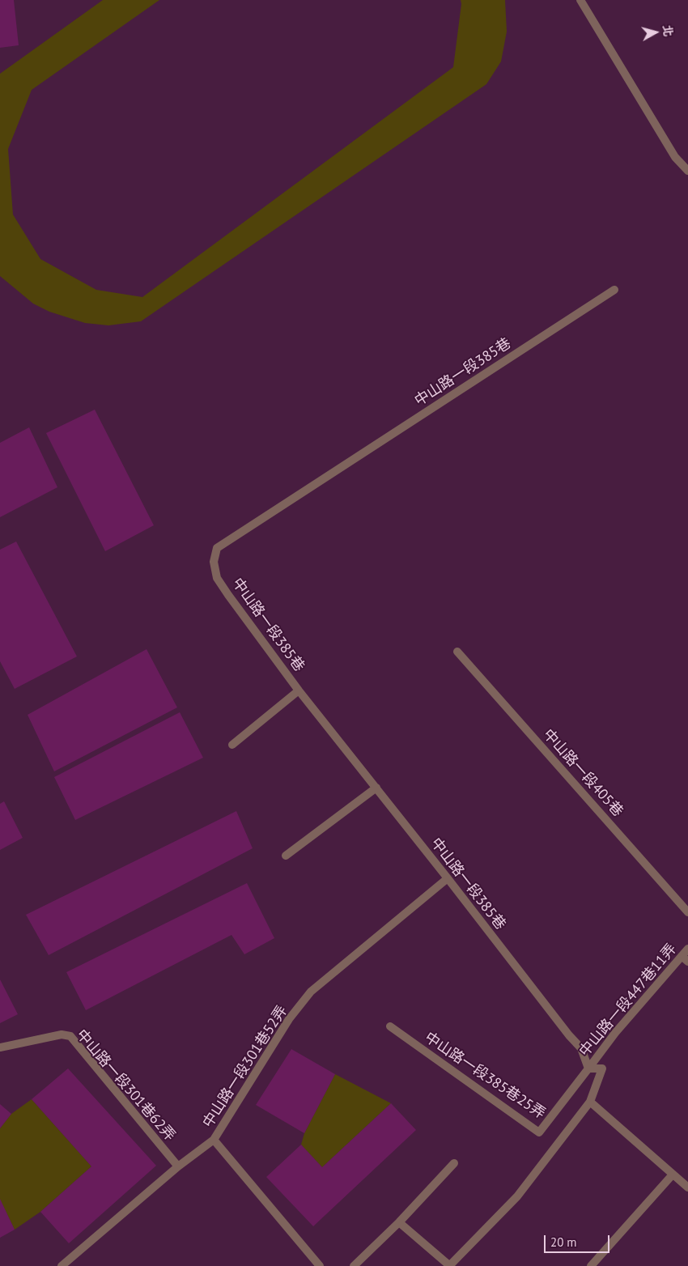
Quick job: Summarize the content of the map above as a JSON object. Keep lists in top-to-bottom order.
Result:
{
  "streets": {
    "street": [
      "中山路一段385巷",
      "中山路一段405巷",
      "中山路一段447巷11弄",
      "中山路一段301巷52弄",
      "中山路一段385巷25弄",
      "中山路一段301巷62弄"
    ]
  },
  "crossings": [
    ["中山路一段385巷", "中山路一段447巷11弄"],
    ["中山路一段385巷", "中山路一段301巷52弄"],
    ["中山路一段385巷", "中山路一段385巷25弄"],
    ["中山路一段447巷11弄", "中山路一段385巷25弄"],
    ["中山路一段301巷52弄", "中山路一段301巷62弄"]
  ],
  "scale_bar": "20 m",
  "north": "right"
}
